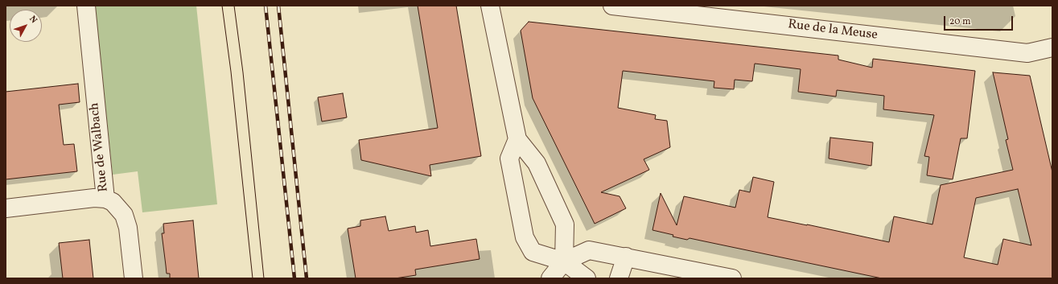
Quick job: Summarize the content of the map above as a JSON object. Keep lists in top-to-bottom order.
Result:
{
  "streets": {
    "street": ["Rue de la Meuse", "Rue de Walbach"]
  },
  "scale_bar": "20 m",
  "north": "top right"
}
